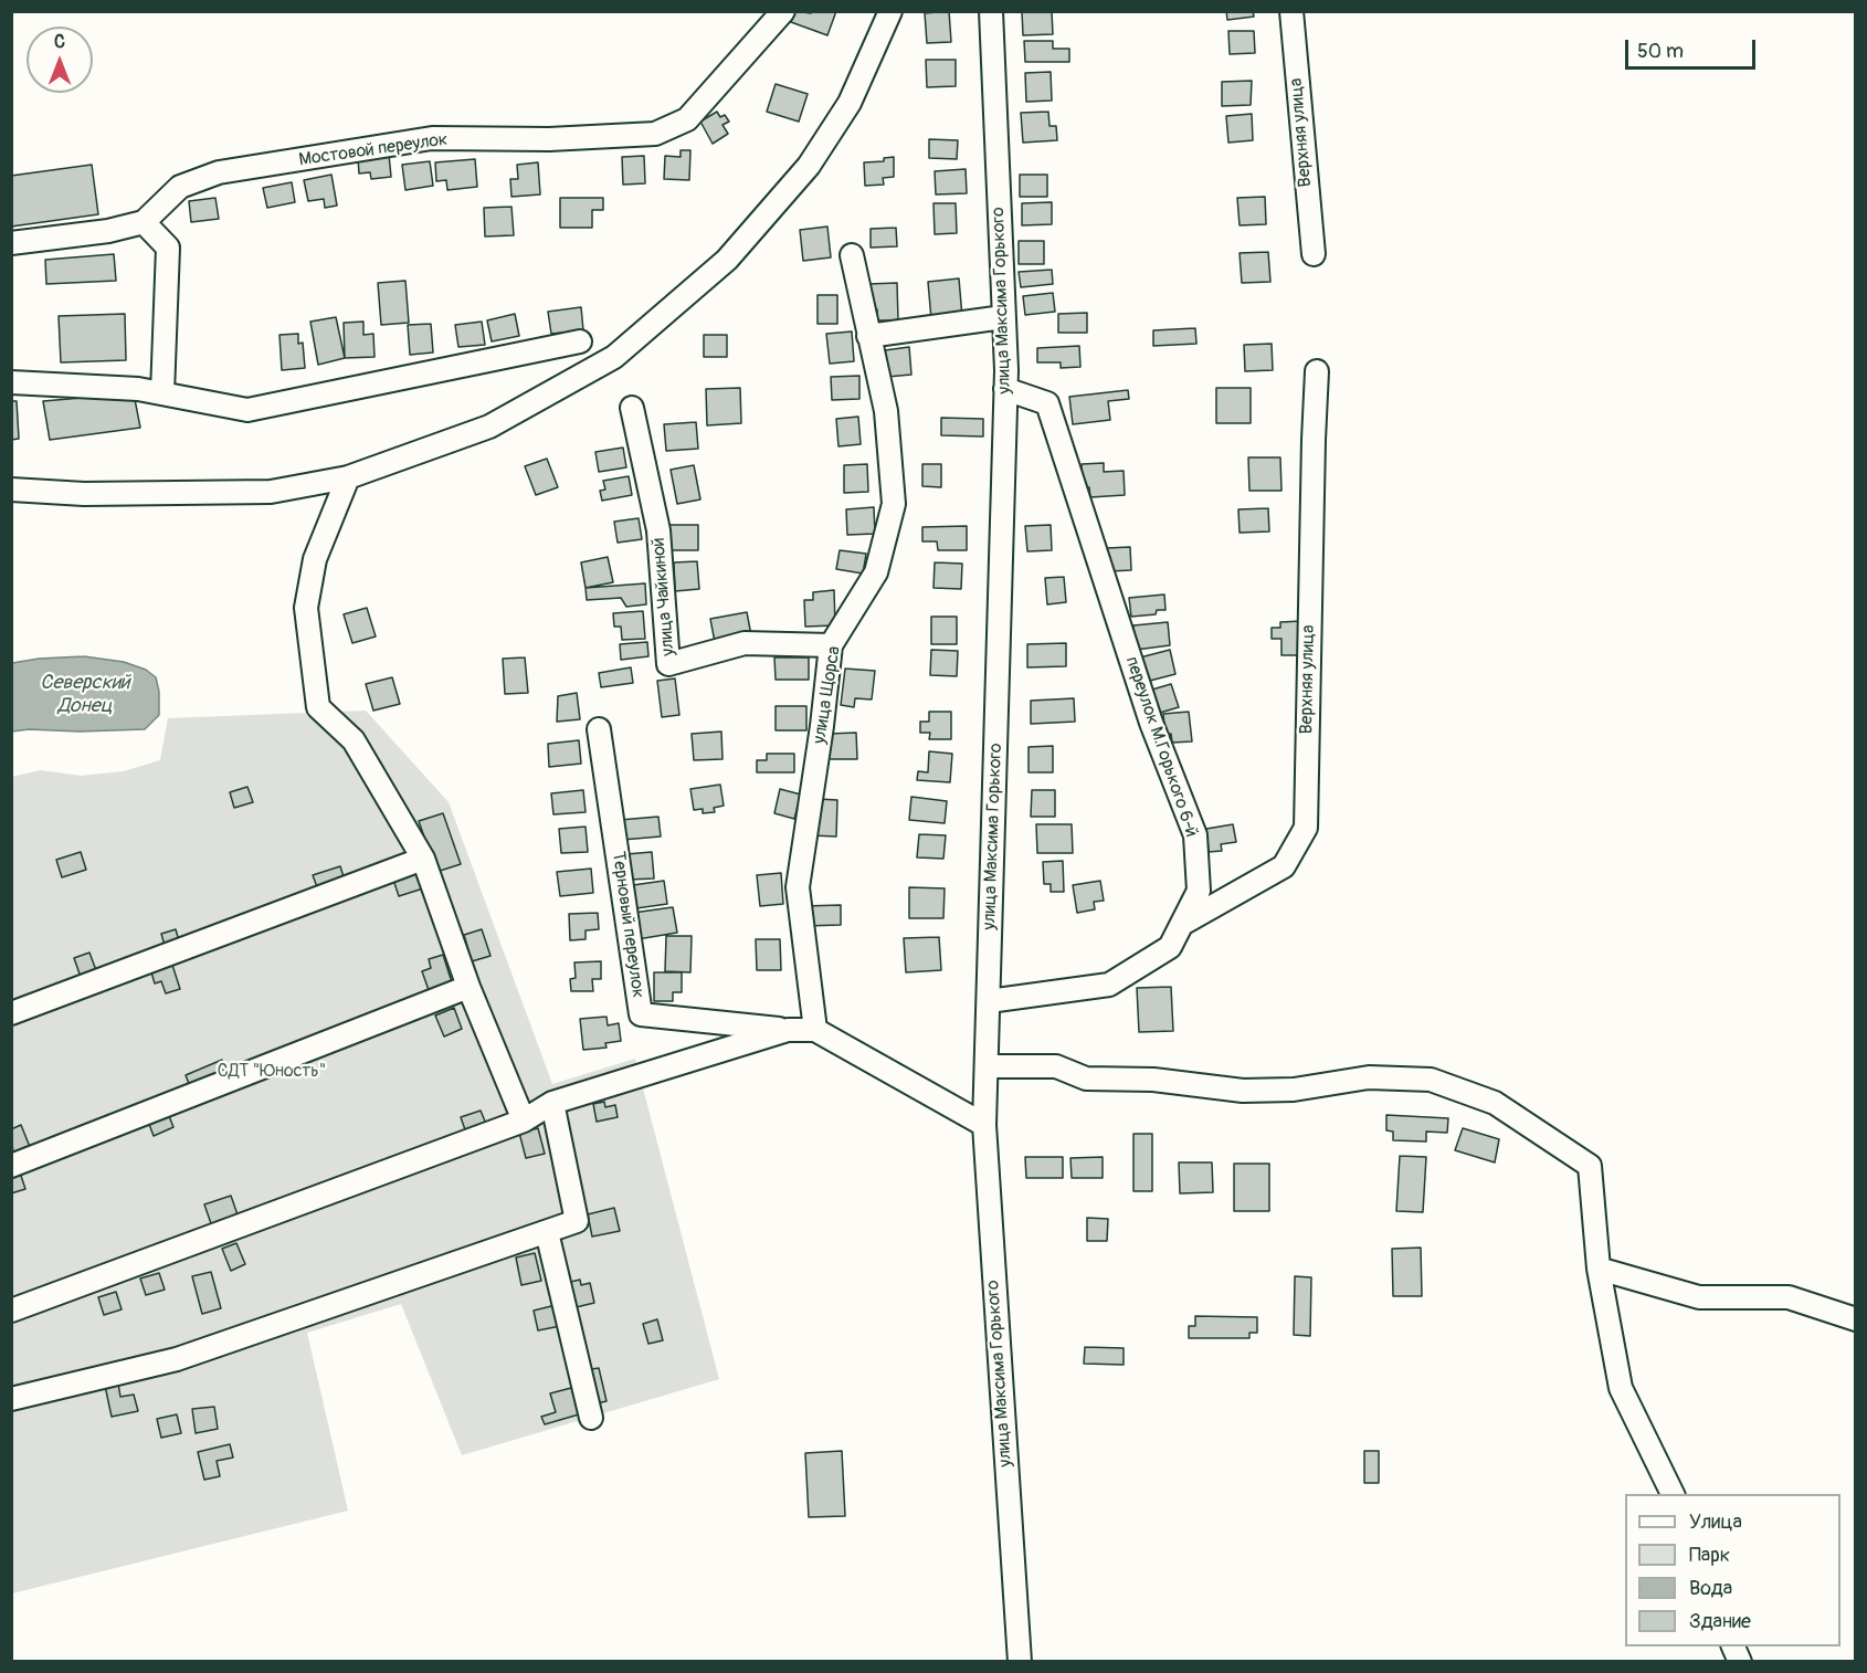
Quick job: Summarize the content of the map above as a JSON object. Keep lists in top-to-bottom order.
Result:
{
  "streets": {
    "street": [
      "Верхняя улица",
      "Мостовой переулок",
      "улица Максима Горького",
      "улица Чайкиной",
      "улица Щорса",
      "переулок М.Горького 6-й",
      "Терновый переулок"
    ]
  },
  "crossings": [
    ["Верхняя улица", "переулок М.Горького 6-й"],
    ["улица Максима Горького", "переулок М.Горького 6-й"],
    ["улица Чайкиной", "улица Щорса"]
  ],
  "water": ["Северский Донец"],
  "parks": ["СДТ \"Юность\""],
  "legend": [
    "Улица",
    "Парк",
    "Вода",
    "Здание"
  ],
  "scale_bar": "50 m",
  "north": "top"
}
